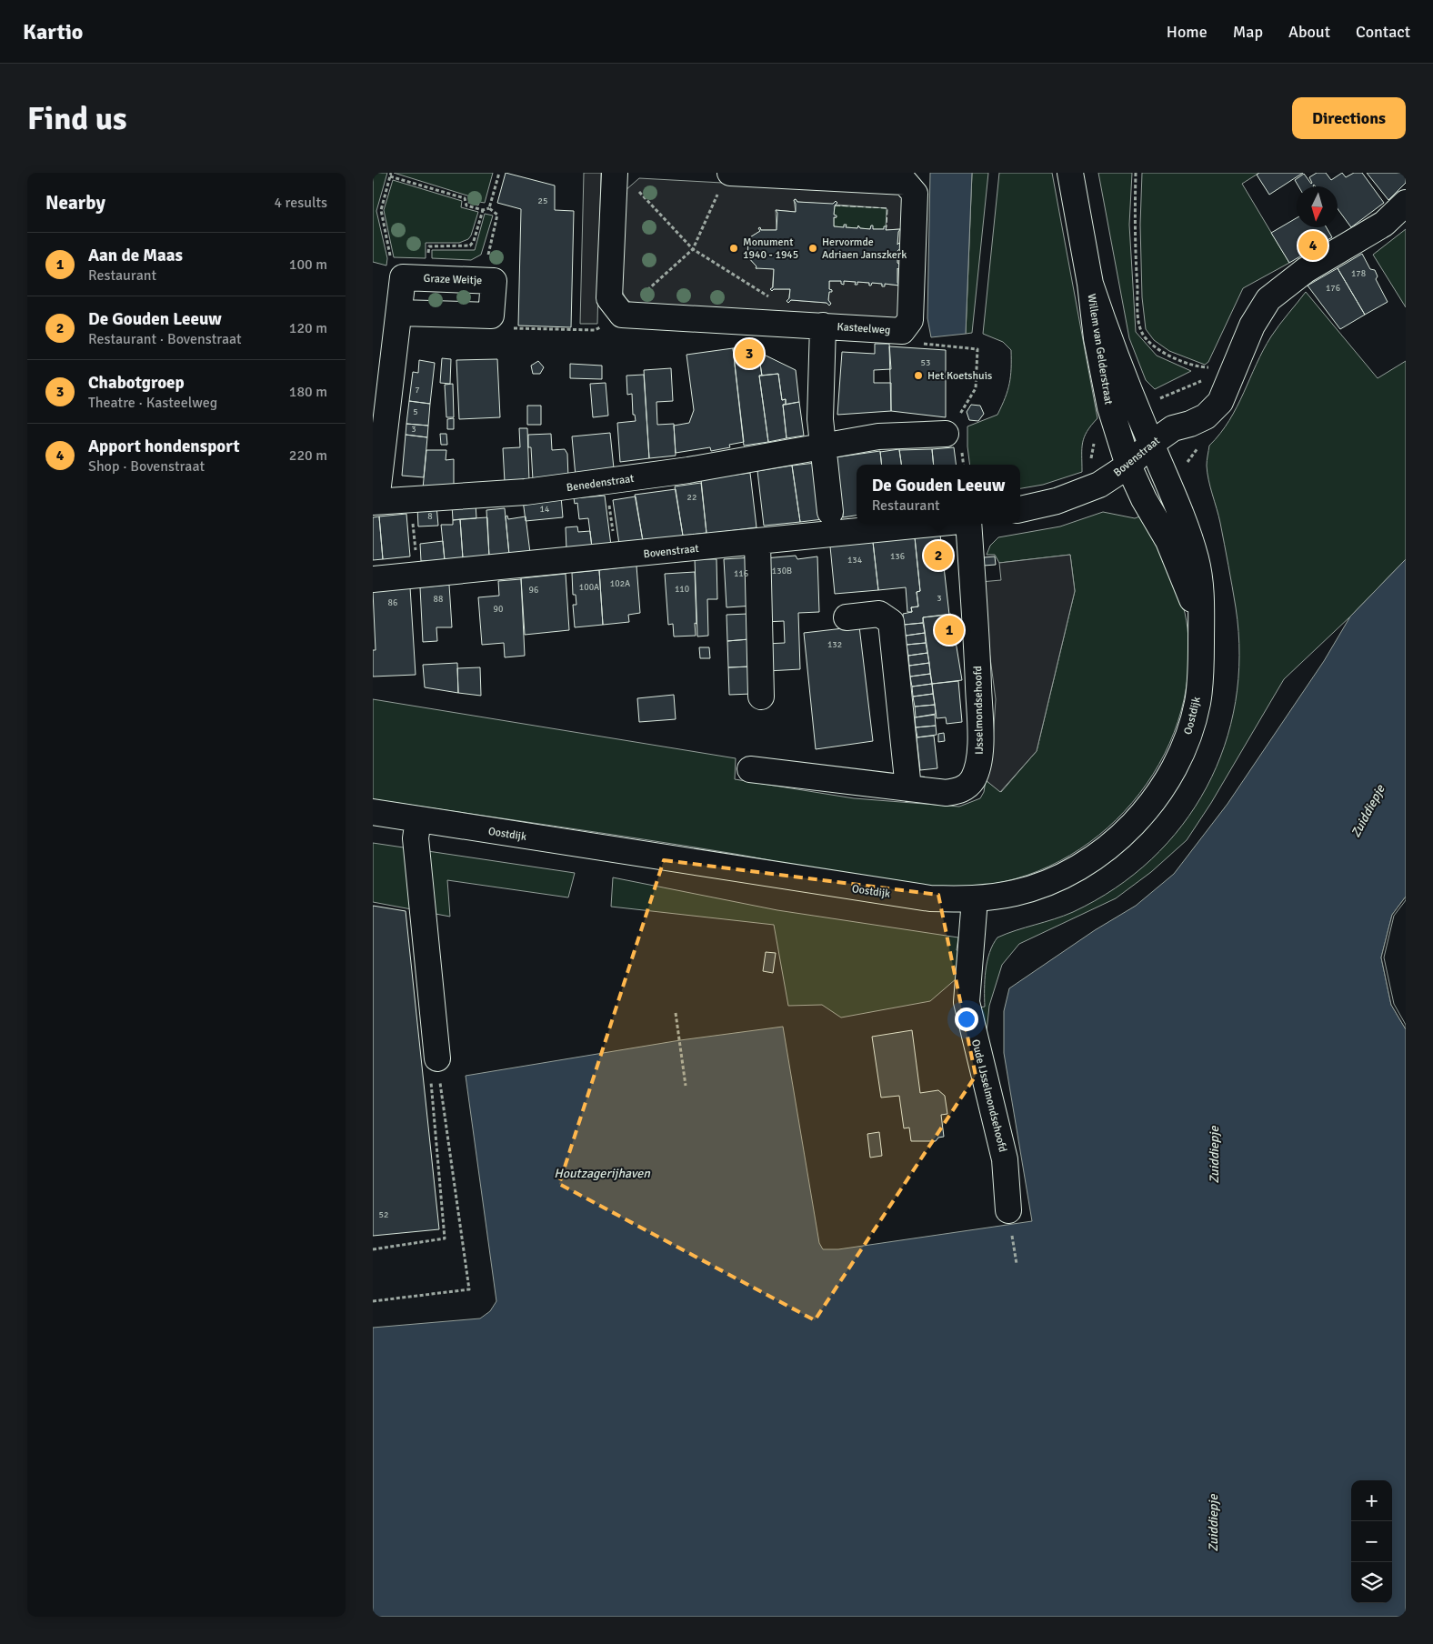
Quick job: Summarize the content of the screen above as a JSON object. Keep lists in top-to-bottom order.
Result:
{
  "streets": {
    "street": [
      "Graze Weitje",
      "Kasteelweg",
      "Willem van Gelderstraat",
      "Bovenstraat",
      "Benedenstraat",
      "IJsselmondsehoofd",
      "Oostdijk",
      "Oude IJsselmondsehoofd"
    ]
  },
  "crossings": [
    ["Kasteelweg", "Benedenstraat"],
    ["Willem van Gelderstraat", "Bovenstraat"],
    ["Willem van Gelderstraat", "Oostdijk"],
    ["Bovenstraat", "Oostdijk"],
    ["Oostdijk", "Oude IJsselmondsehoofd"]
  ],
  "water": ["Zuiddiepje", "Houtzagerijhaven"],
  "places": ["Monument 1940 - 1945", "Hervormde Adriaen Janszkerk", "Het Koetshuis"],
  "house_numbers": [
    "25",
    "178",
    "176",
    "53",
    "7",
    "5",
    "3",
    "22",
    "14",
    "8",
    "136",
    "134",
    "130B",
    "116",
    "102A",
    "100A",
    "110",
    "96",
    "3",
    "88",
    "86",
    "90",
    "132",
    "52"
  ],
  "north": "bottom",
  "page": {
    "header": "Kartio",
    "nav": [
      "Home",
      "Map",
      "About",
      "Contact"
    ],
    "buttons": "Directions",
    "title": "Find us",
    "heading": ["Nearby", "4 results"],
    "pins": [
      "4",
      "3",
      "2",
      "1"
    ],
    "list": [
      {
        "mark": "1",
        "name": "Aan de Maas",
        "note": "Restaurant",
        "value": "100 m"
      },
      {
        "mark": "2",
        "name": "De Gouden Leeuw",
        "note": "Restaurant · Bovenstraat",
        "value": "120 m"
      },
      {
        "mark": "3",
        "name": "Chabotgroep",
        "note": "Theatre · Kasteelweg",
        "value": "180 m"
      },
      {
        "mark": "4",
        "name": "Apport hondensport",
        "note": "Shop · Bovenstraat",
        "value": "220 m"
      }
    ],
    "popup": ["De Gouden Leeuw", "Restaurant"],
    "map_buttons": ["+", "−"]
  }
}
